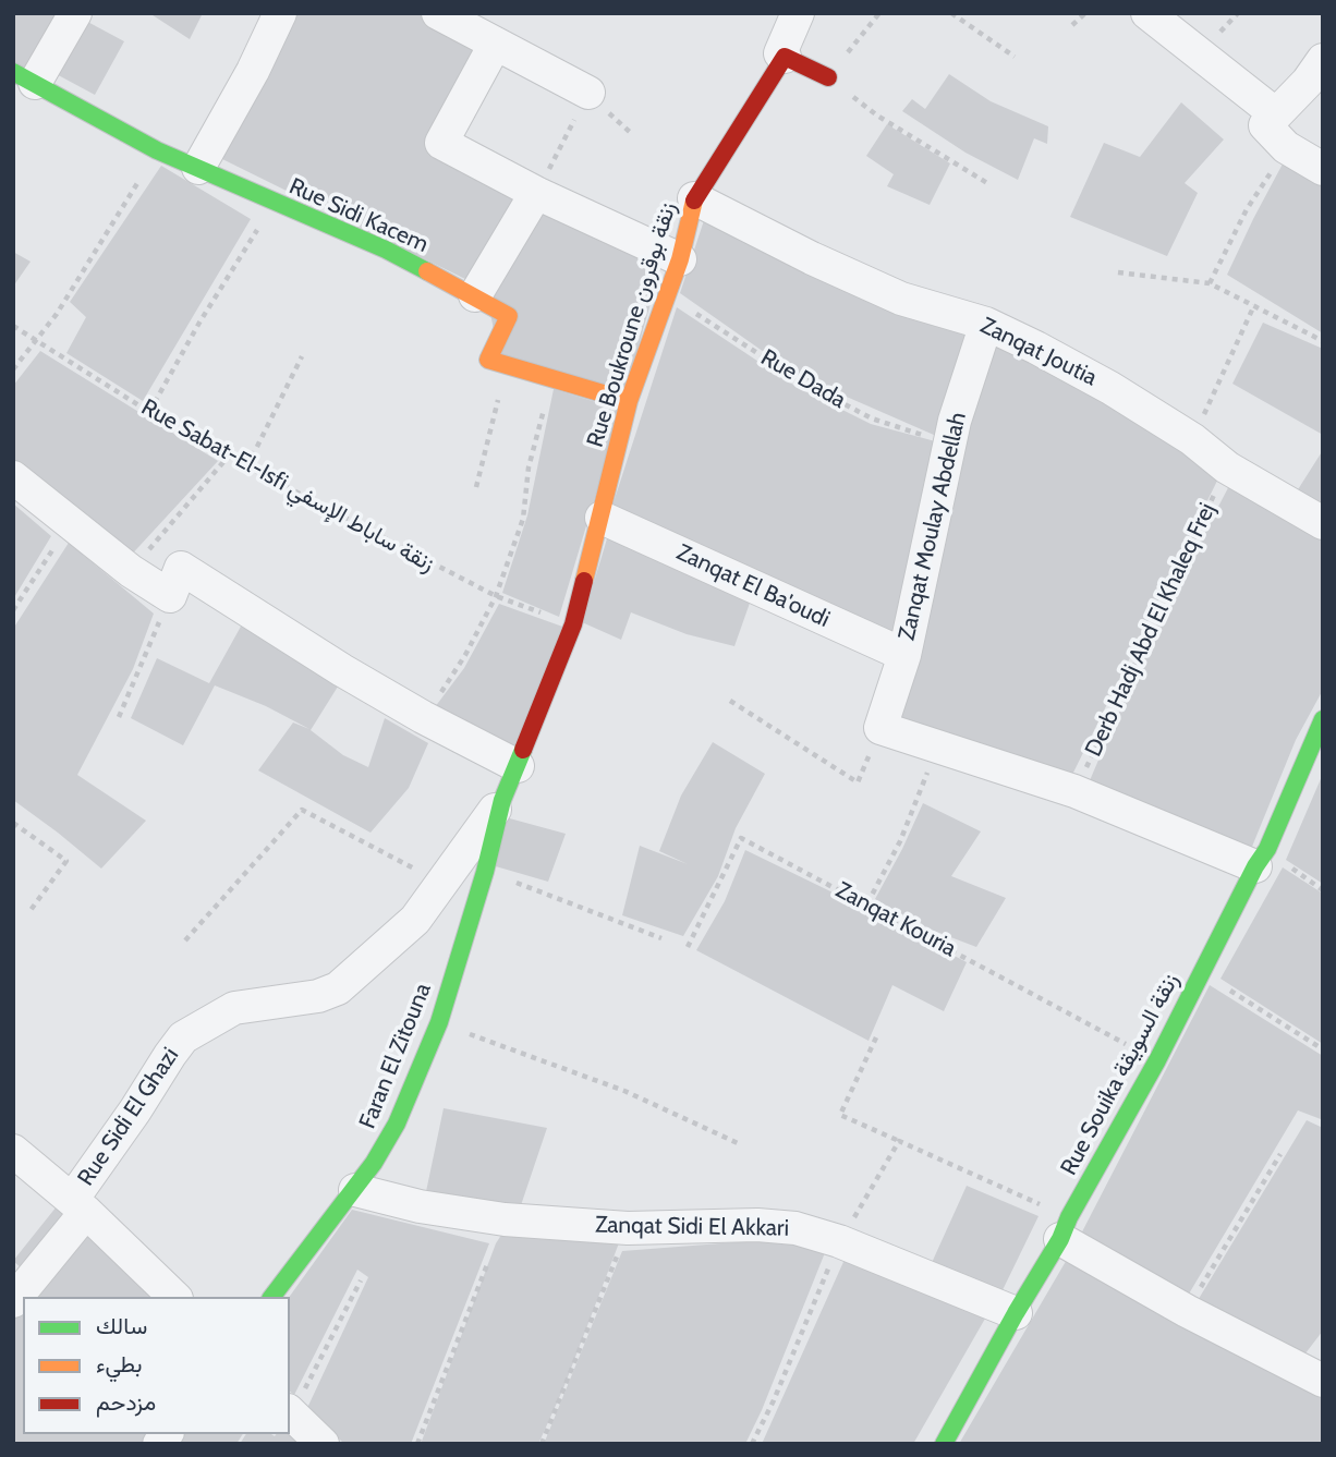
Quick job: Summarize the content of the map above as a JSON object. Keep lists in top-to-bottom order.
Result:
{
  "streets": {
    "street": [
      "Rue Sidi Kacem",
      "Rue Boukroune زنقة بوقرون",
      "Zanqat Joutia",
      "Zanqat Moulay Abdellah",
      "Zanqat El Ba'oudi",
      "Faran El Zitouna",
      "Rue Souika زنقة السويقة",
      "Rue Sidi El Ghazi",
      "Zanqat Sidi El Akkari"
    ],
    "path": [
      "Rue Dada",
      "Rue Sabat-El-Isfi زنقة ساباط الإسفي",
      "Derb Hadj Abd El Khaleq Frej",
      "Zanqat Kouria"
    ]
  },
  "crossings": [
    ["Rue Boukroune زنقة بوقرون", "Zanqat Joutia"],
    ["Rue Boukroune زنقة بوقرون", "Rue Dada"],
    ["Rue Boukroune زنقة بوقرون", "Rue Sabat-El-Isfi زنقة ساباط الإسفي"],
    ["Rue Boukroune زنقة بوقرون", "Zanqat El Ba'oudi"],
    ["Rue Boukroune زنقة بوقرون", "Faran El Zitouna"],
    ["Rue Boukroune زنقة بوقرون", "Rue Sidi El Ghazi"],
    ["Zanqat Joutia", "Zanqat Moulay Abdellah"],
    ["Zanqat Joutia", "Derb Hadj Abd El Khaleq Frej"],
    ["Rue Dada", "Zanqat Moulay Abdellah"],
    ["Zanqat Moulay Abdellah", "Zanqat El Ba'oudi"],
    ["Zanqat Kouria", "Rue Souika زنقة السويقة"],
    ["Faran El Zitouna", "Rue Sidi El Ghazi"],
    ["Faran El Zitouna", "Zanqat Sidi El Akkari"],
    ["Rue Souika زنقة السويقة", "Zanqat Sidi El Akkari"]
  ],
  "legend": ["سالك", "بطيء", "مزدحم"]
}
